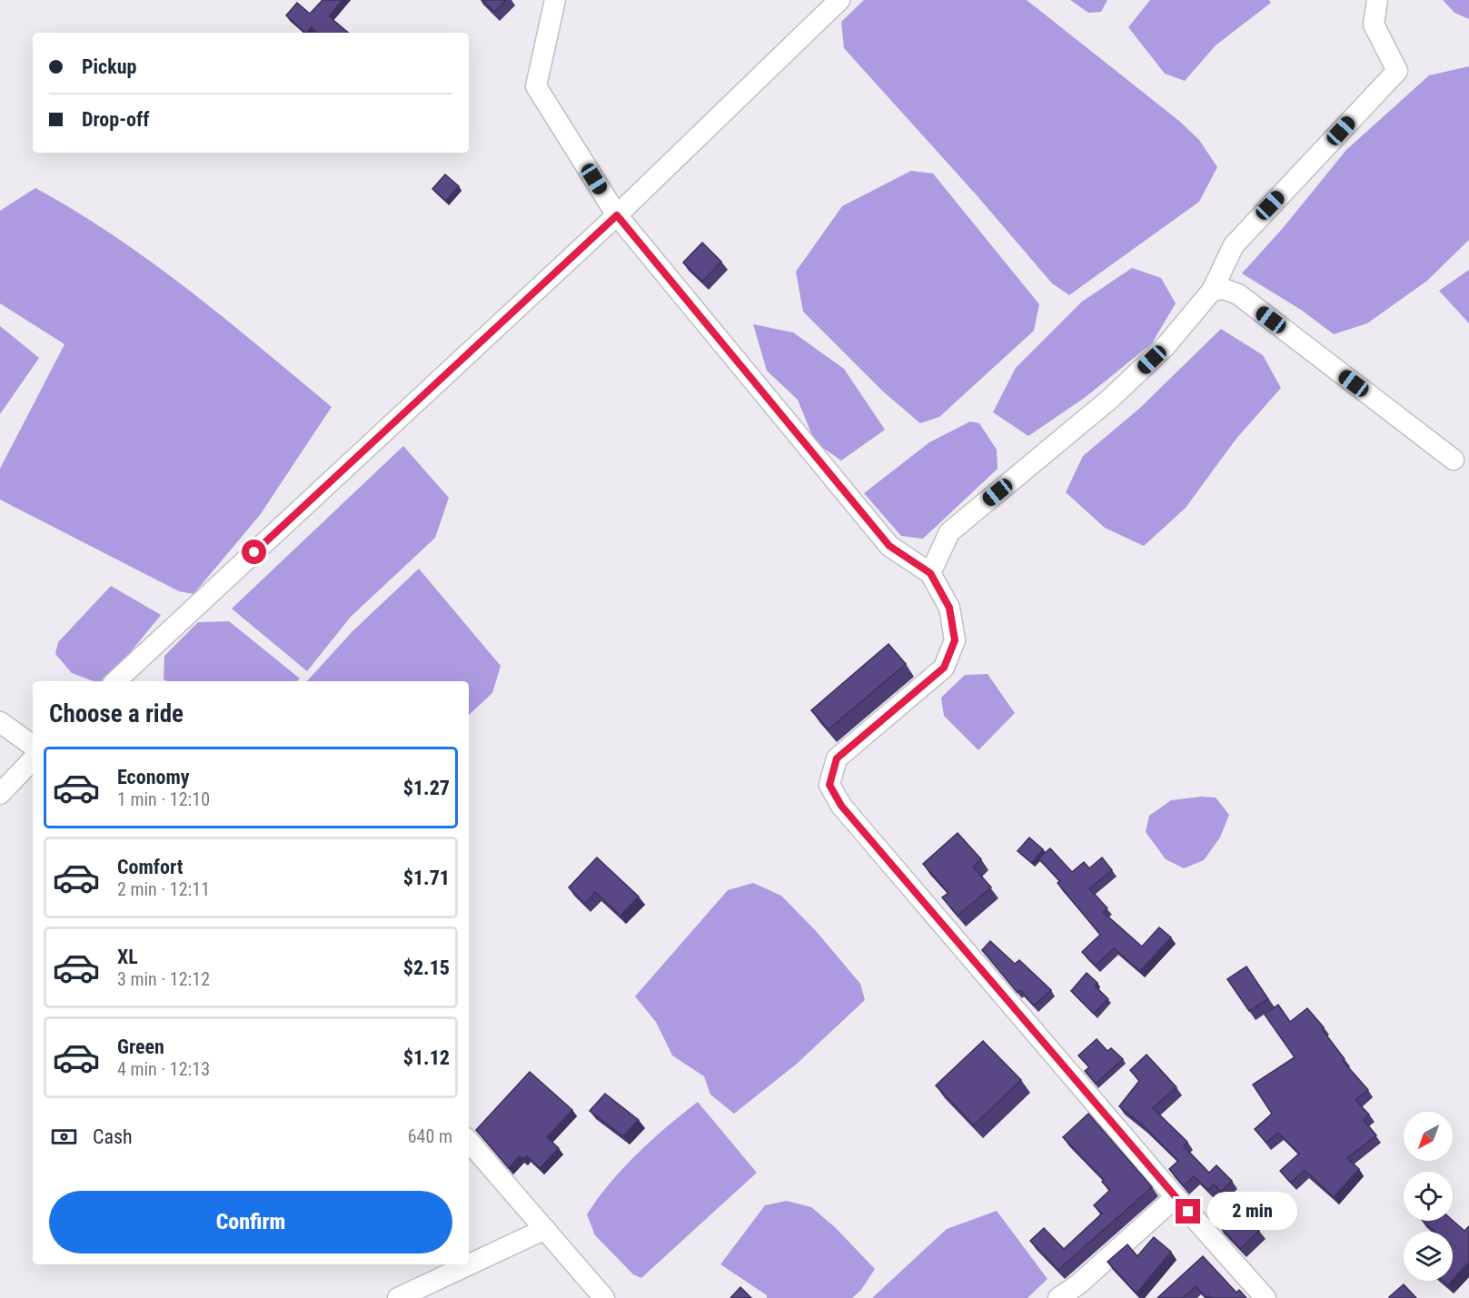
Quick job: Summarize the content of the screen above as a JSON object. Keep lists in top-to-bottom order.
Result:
{
  "north": "bottom left",
  "page": {
    "banner": ["Pickup", "Drop-off"],
    "heading": "Choose a ride",
    "list": [
      {
        "name": "Economy",
        "note": "1 min · 12:10",
        "value": "$1.27"
      },
      {
        "name": "Comfort",
        "note": "2 min · 12:11",
        "value": "$1.71"
      },
      {
        "name": "XL",
        "note": "3 min · 12:12",
        "value": "$2.15"
      },
      {
        "name": "Green",
        "note": "4 min · 12:13",
        "value": "$1.12"
      }
    ],
    "pay": ["Cash", "640 m"],
    "buttons": "Confirm",
    "bubble": "2 min"
  }
}
